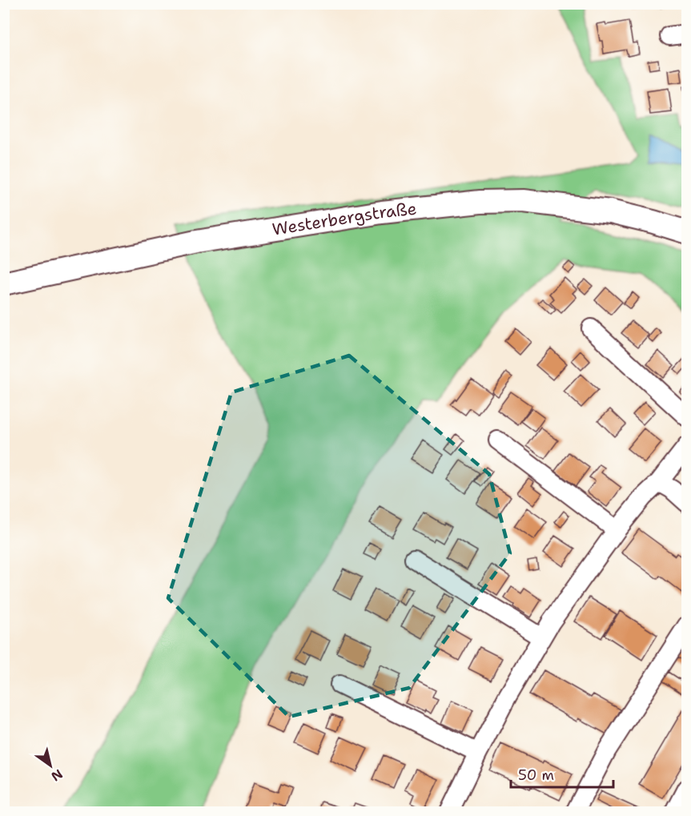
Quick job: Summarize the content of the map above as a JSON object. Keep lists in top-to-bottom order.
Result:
{
  "streets": {
    "main road": ["Westerbergstraße"]
  },
  "scale_bar": "50 m",
  "north": "bottom right"
}
